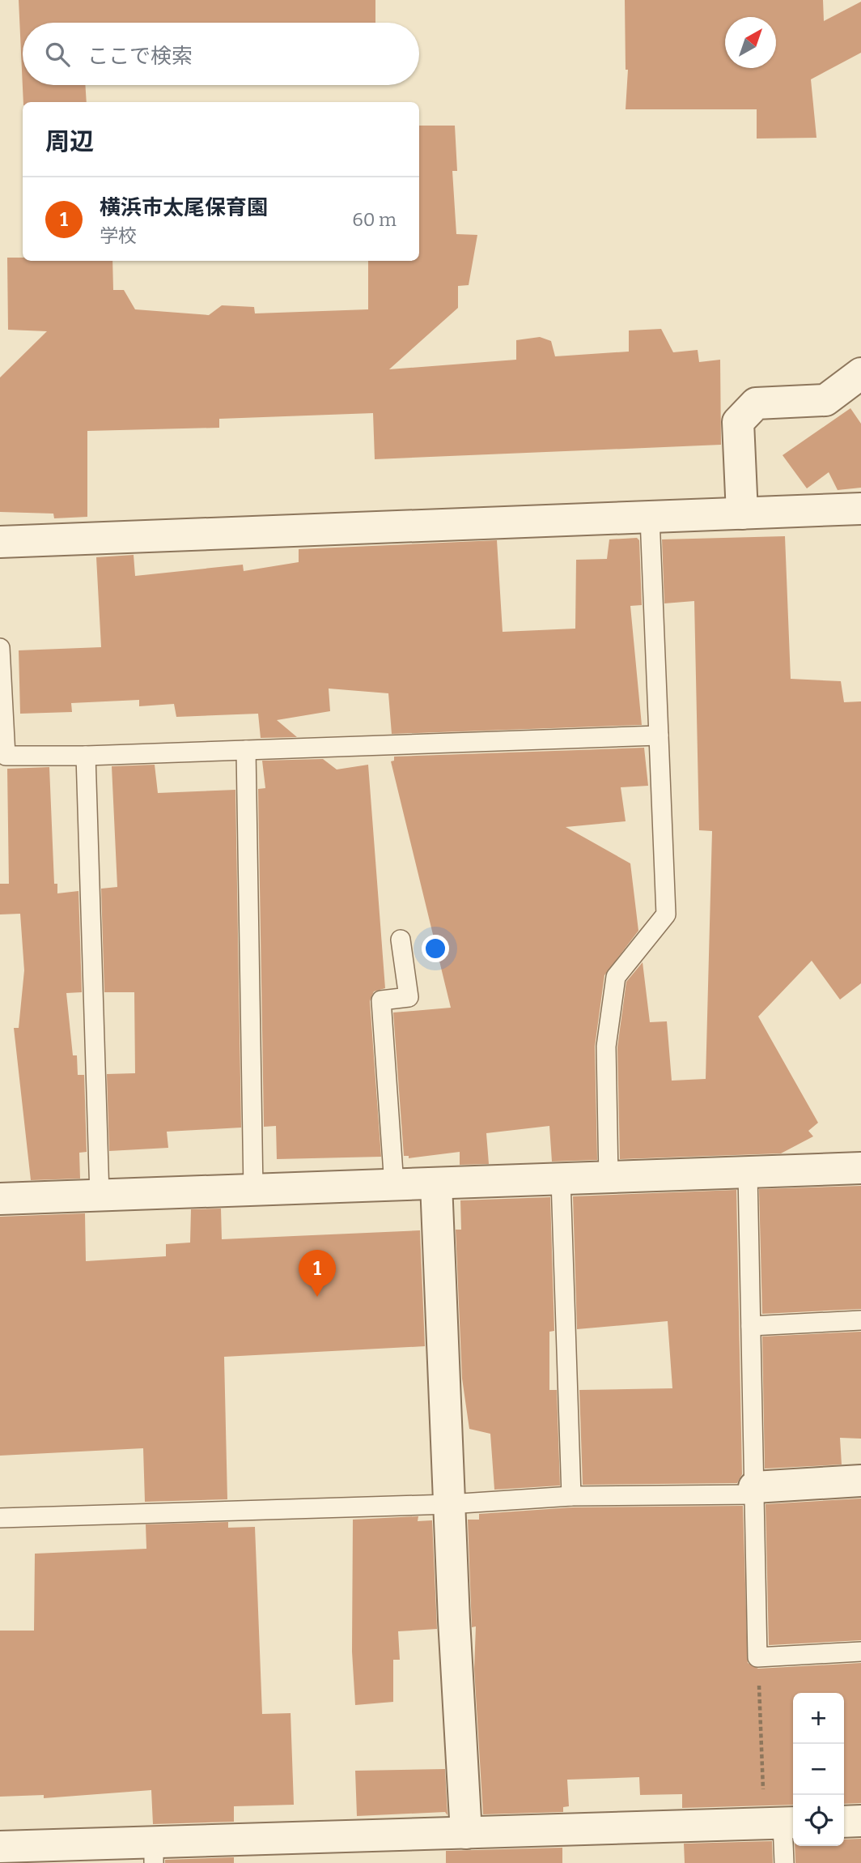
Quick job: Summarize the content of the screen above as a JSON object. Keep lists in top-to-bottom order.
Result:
{
  "north": "top right",
  "page": {
    "search": "ここで検索",
    "heading": "周辺",
    "list": [
      {
        "mark": "1",
        "name": "横浜市太尾保育園",
        "note": "学校",
        "value": "60 m"
      }
    ],
    "pins": "1",
    "map_buttons": ["+", "−"]
  }
}
